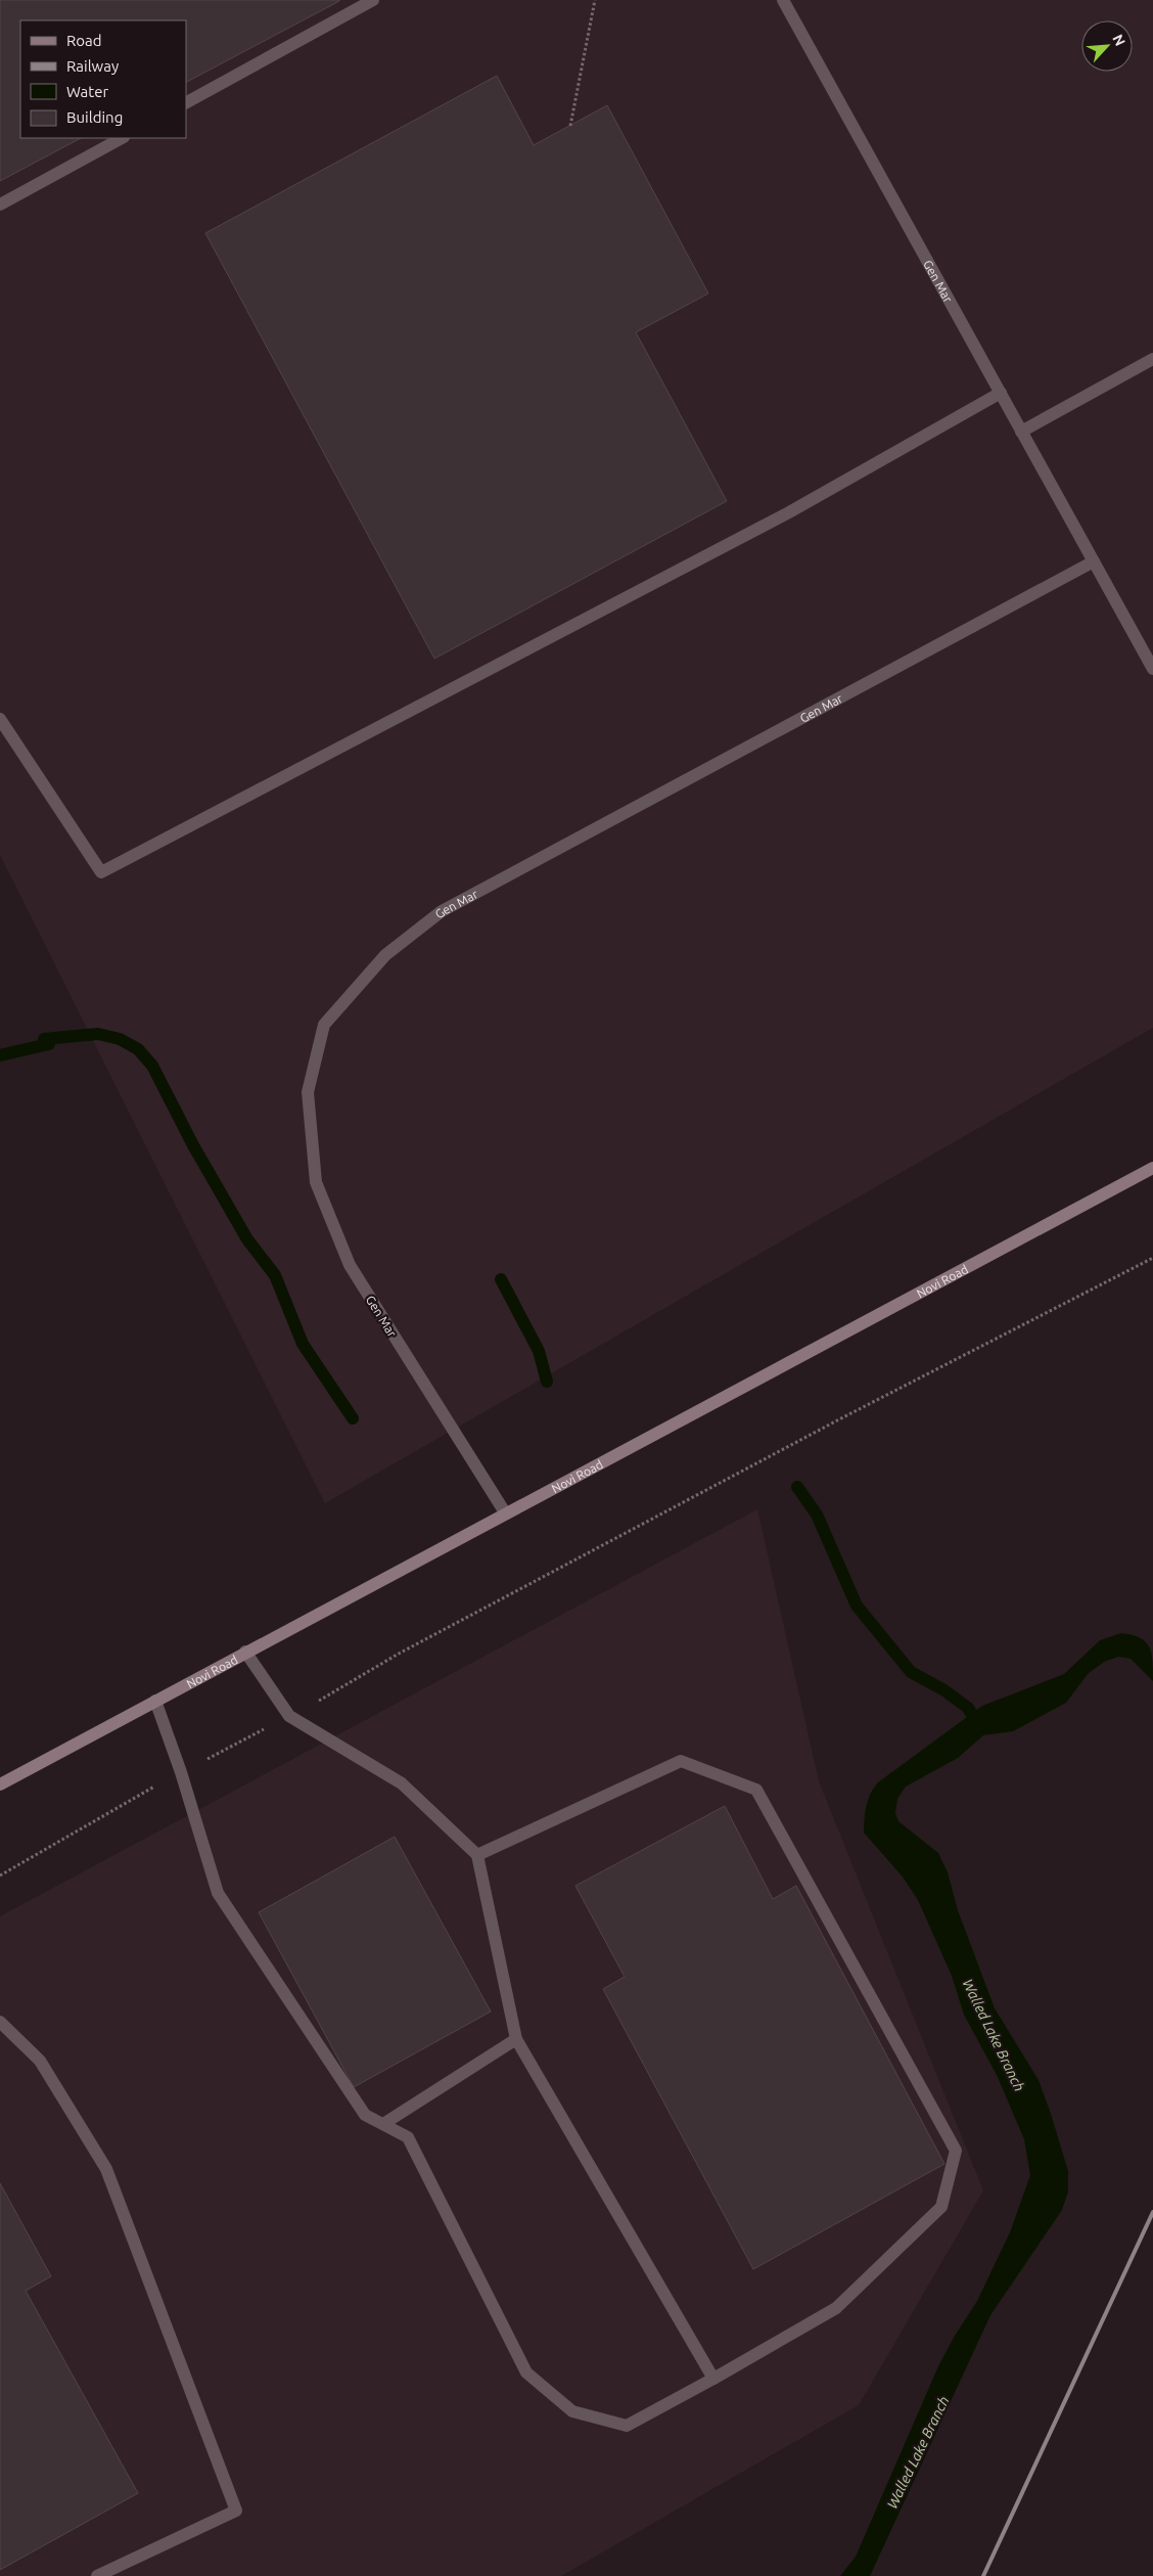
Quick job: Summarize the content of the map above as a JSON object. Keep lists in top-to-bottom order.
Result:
{
  "streets": {
    "main road": ["Novi Road"],
    "street": ["Gen Mar"]
  },
  "crossings": [
    ["Gen Mar", "Novi Road"]
  ],
  "water": ["Walled Lake Branch"],
  "legend": [
    "Road",
    "Railway",
    "Water",
    "Building"
  ],
  "north": "top right"
}
